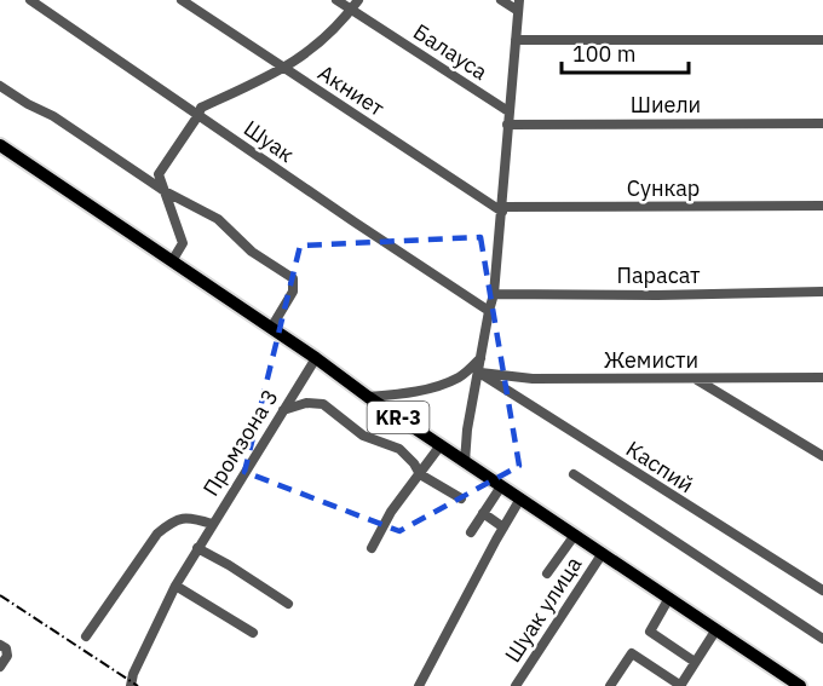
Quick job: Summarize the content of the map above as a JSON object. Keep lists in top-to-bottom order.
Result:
{
  "streets": {
    "main road": ["KR-3"],
    "street": [
      "Балауса",
      "Акниет",
      "Шиели",
      "Шуак",
      "Сункар",
      "Парасат",
      "Жемисти",
      "Промзона 3",
      "Каспий",
      "Шуак улица"
    ]
  },
  "crossings": [
    ["Акниет", "Сункар"],
    ["Жемисти", "Каспий"],
    ["KR-3", "Промзона 3"],
    ["KR-3", "Шуак улица"]
  ],
  "scale_bar": "100 m"
}
